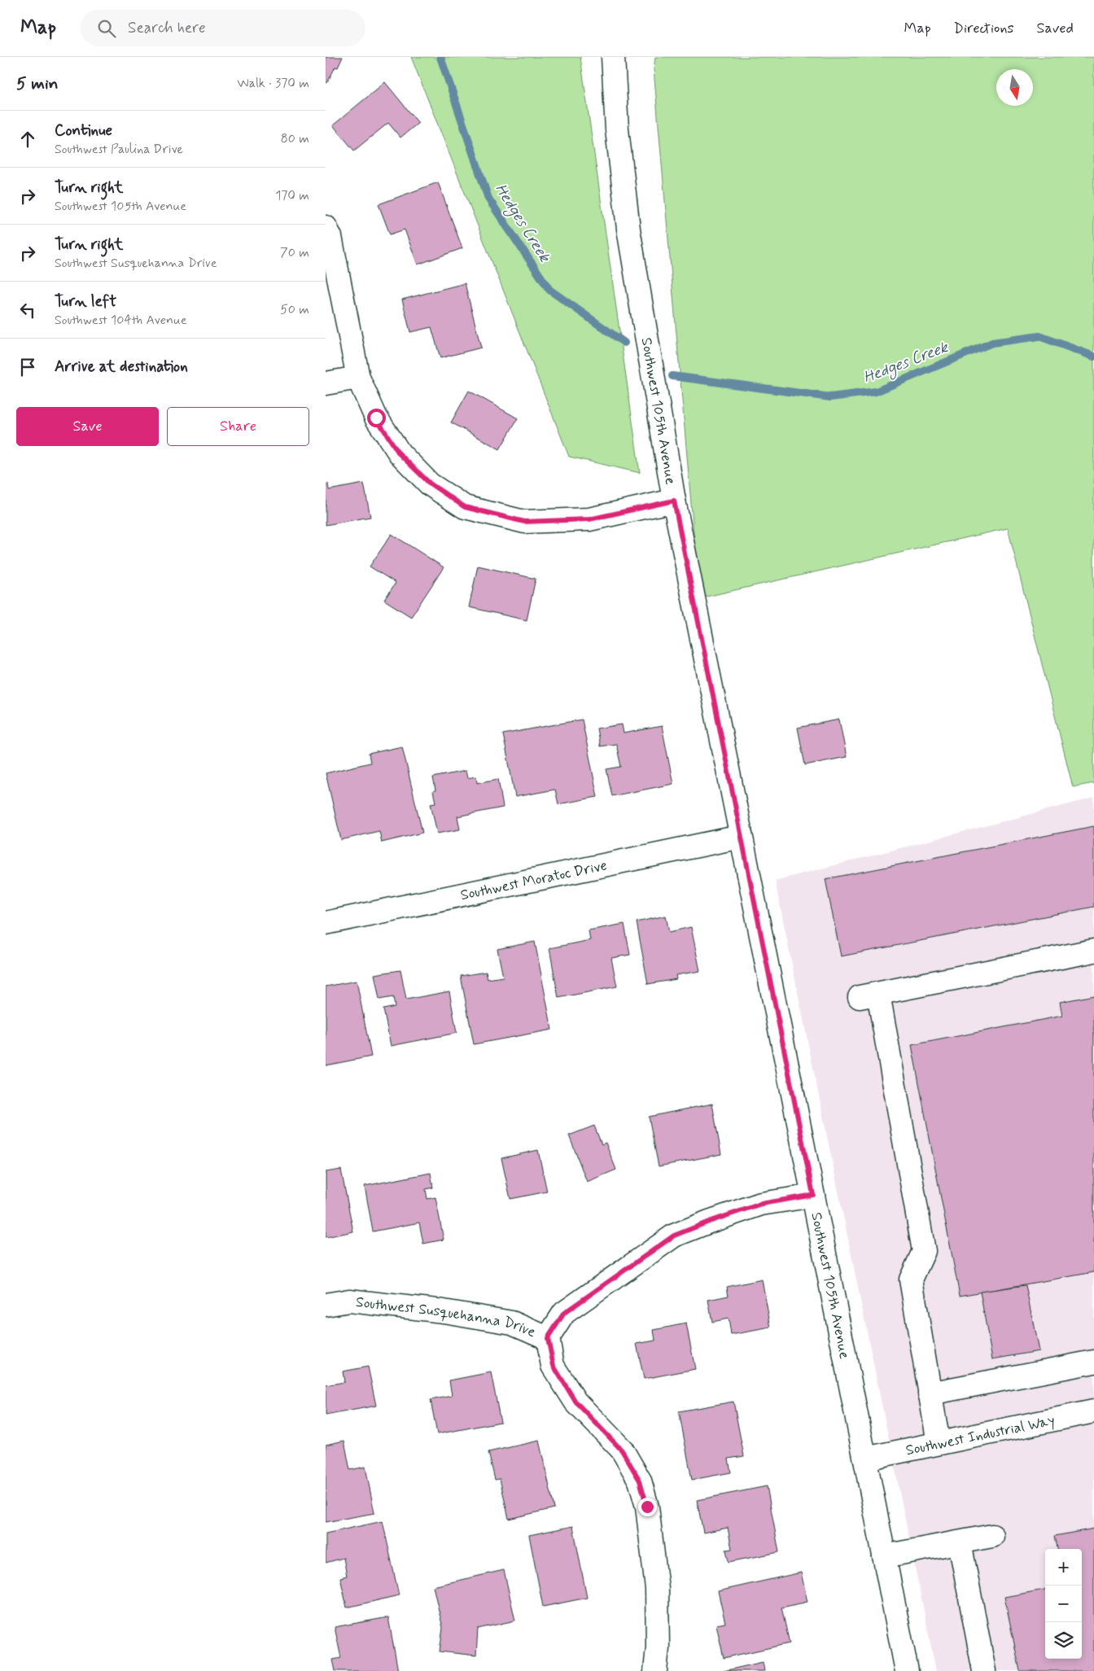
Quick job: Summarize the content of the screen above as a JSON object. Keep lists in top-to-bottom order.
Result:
{
  "streets": {
    "street": [
      "Southwest 105th Avenue",
      "Southwest Moratoc Drive",
      "Southwest Susquehanna Drive",
      "Southwest Industrial Way"
    ]
  },
  "crossings": [
    ["Southwest 105th Avenue", "Southwest Moratoc Drive"],
    ["Southwest 105th Avenue", "Southwest Susquehanna Drive"],
    ["Southwest 105th Avenue", "Southwest Industrial Way"]
  ],
  "water": ["Hedges Creek"],
  "north": "bottom",
  "page": {
    "header": "Map",
    "search": "Search here",
    "nav": ["Map", "Directions", "Saved"],
    "heading": ["5 min", "Walk · 370 m"],
    "list": [
      ["Continue", "Southwest Paulina Drive", "80 m"],
      ["Turn right", "Southwest 105th Avenue", "170 m"],
      ["Turn right", "Southwest Susquehanna Drive", "70 m"],
      ["Turn left", "Southwest 104th Avenue", "50 m"],
      "Arrive at destination"
    ],
    "buttons": ["Save", "Share"],
    "map_buttons": ["+", "−"]
  }
}
